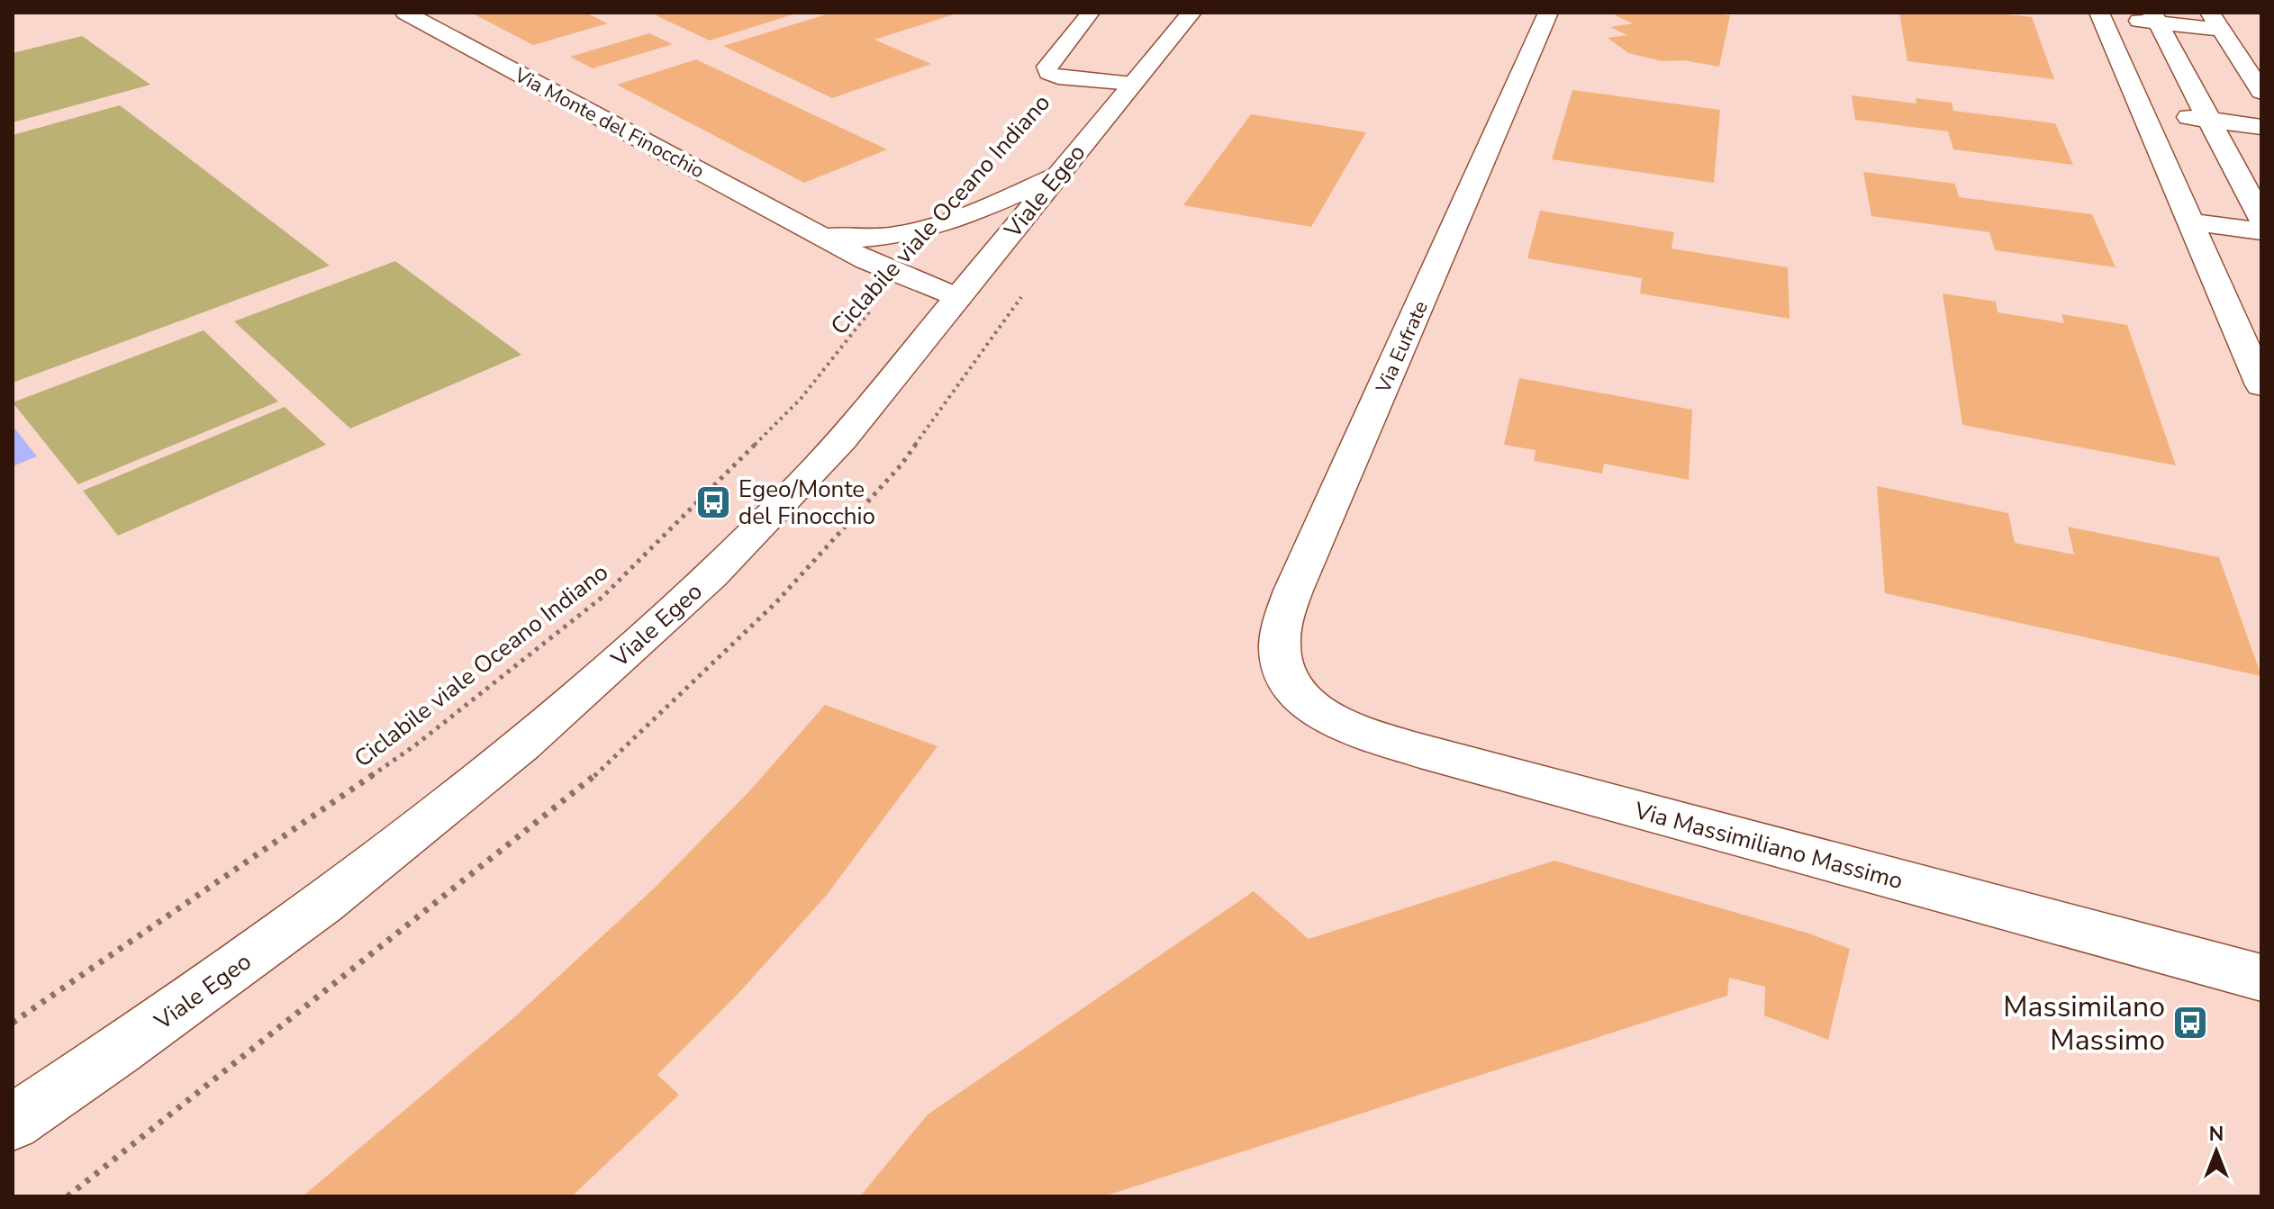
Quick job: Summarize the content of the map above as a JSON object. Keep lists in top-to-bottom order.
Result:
{
  "streets": {
    "street": [
      "Via Monte del Finocchio",
      "Viale Egeo",
      "Via Eufrate",
      "Via Massimiliano Massimo"
    ],
    "path": ["Ciclabile viale Oceano Indiano"]
  },
  "crossings": [
    ["Via Monte del Finocchio", "Viale Egeo"],
    ["Via Monte del Finocchio", "Ciclabile viale Oceano Indiano"],
    ["Via Eufrate", "Via Massimiliano Massimo"]
  ],
  "places": {
    "bus stop": ["Egeo/Monte del Finocchio", "Massimilano Massimo"]
  },
  "north": "top"
}
